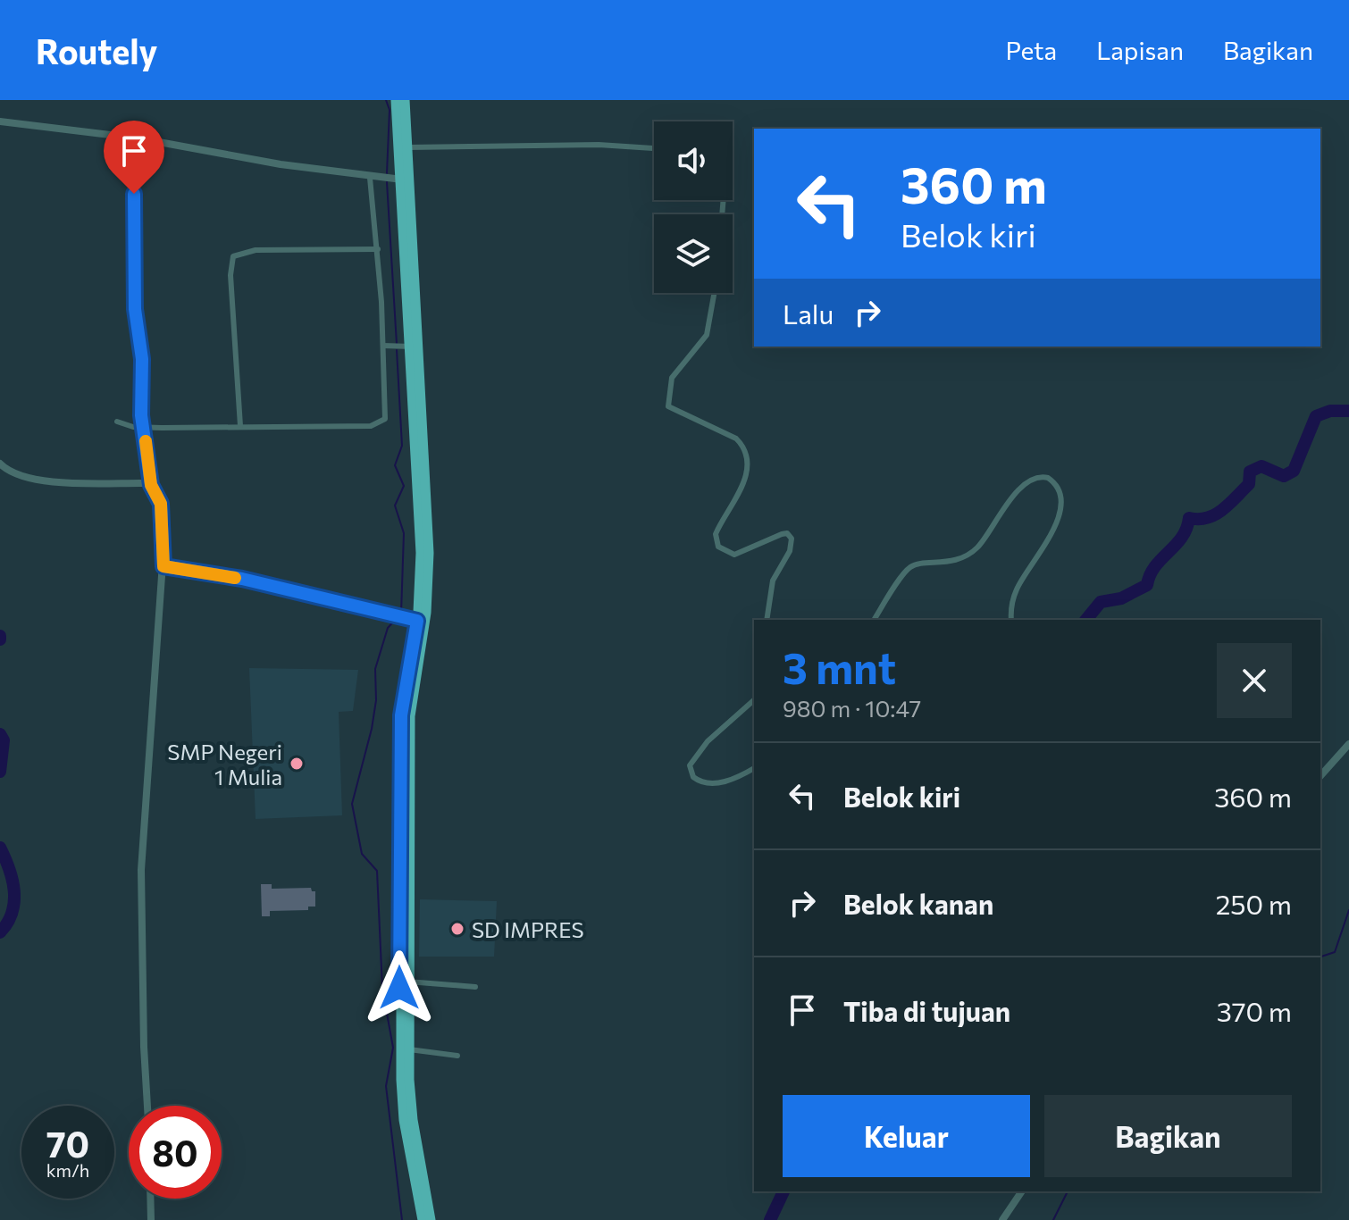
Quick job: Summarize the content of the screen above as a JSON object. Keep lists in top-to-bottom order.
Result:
{
  "places": ["SMP Negeri 1 Mulia", "SD IMPRES"],
  "page": {
    "header": "Routely",
    "nav": ["Peta", "Lapisan", "Bagikan"],
    "turn": ["360 m", "Belok kiri"],
    "then": "Lalu",
    "heading": ["3 mnt", "980 m · 10:47"],
    "list": [
      {
        "name": "Belok kiri",
        "value": "360 m"
      },
      {
        "name": "Belok kanan",
        "value": "250 m"
      },
      {
        "name": "Tiba di tujuan",
        "value": "370 m"
      }
    ],
    "buttons": ["Keluar", "Bagikan"],
    "speed": "70 km/h",
    "limit": "80"
  }
}
